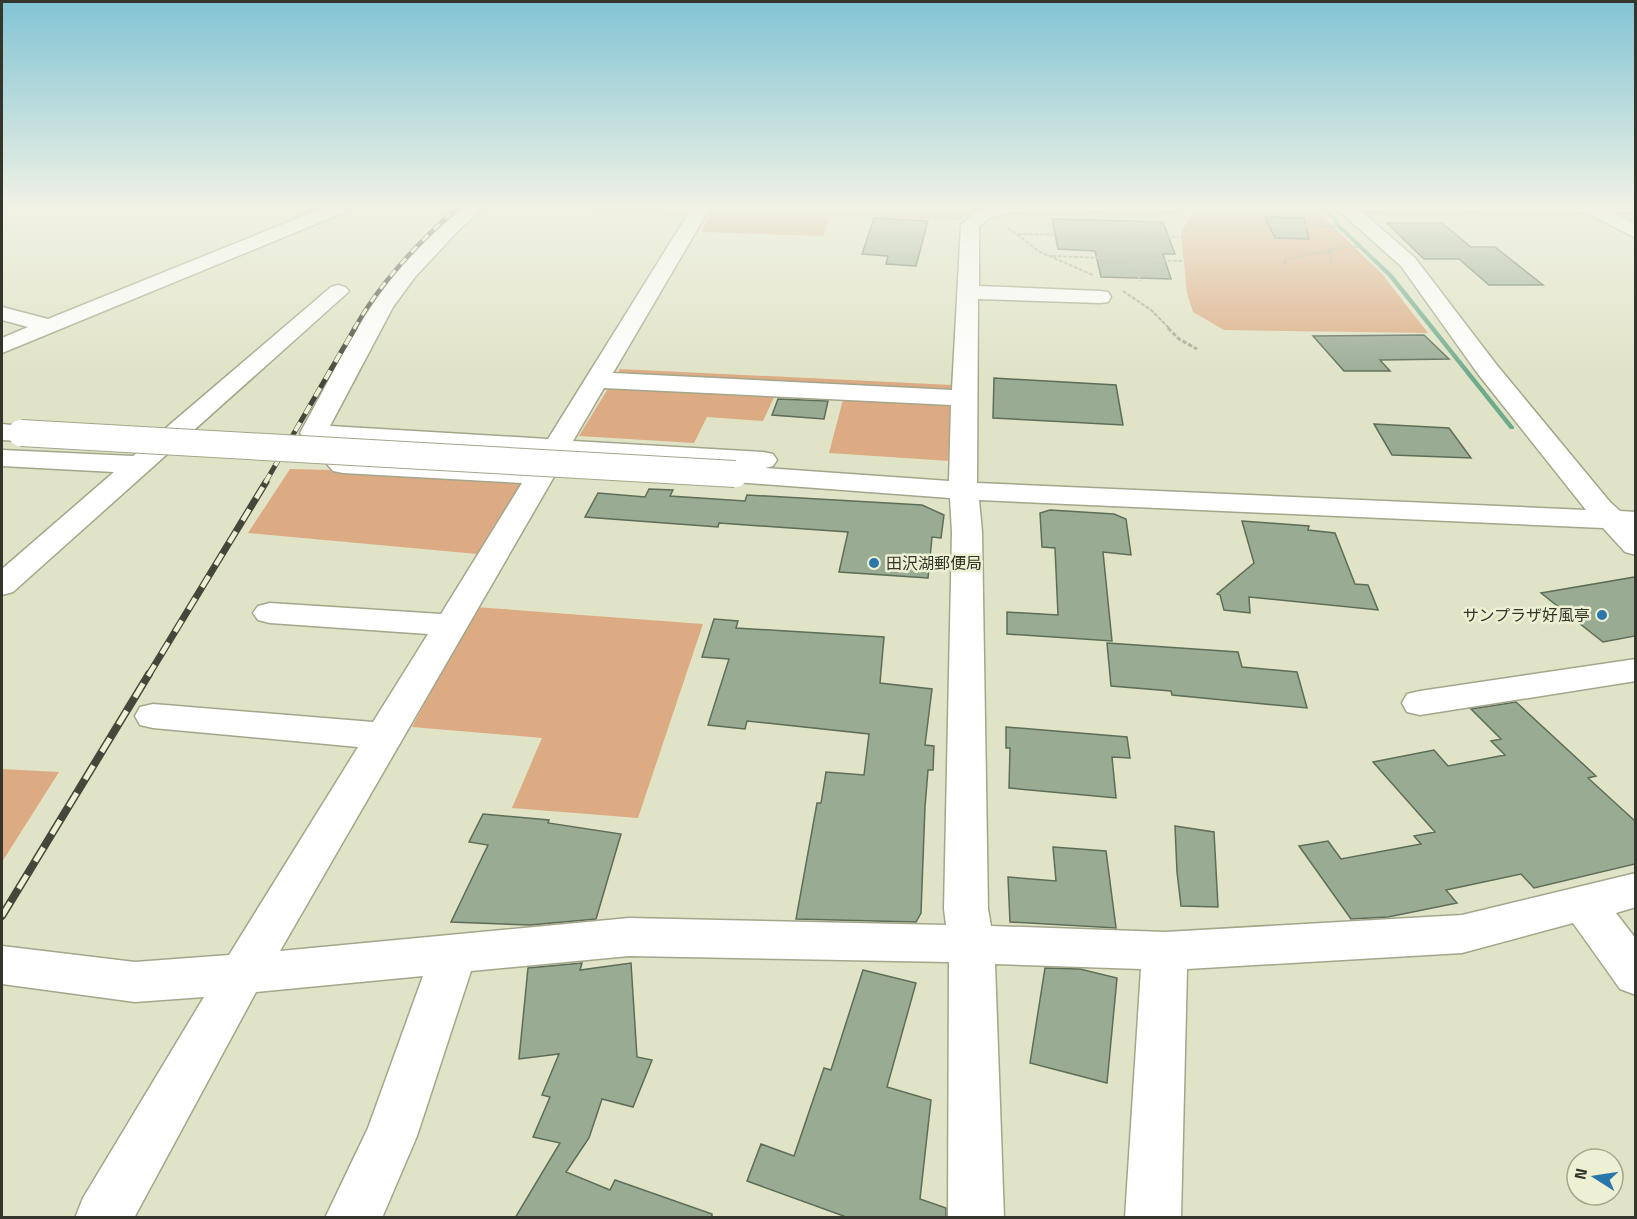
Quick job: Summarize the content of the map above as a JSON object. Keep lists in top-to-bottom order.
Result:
{
  "places": ["田沢湖郵便局", "サンプラザ好風亭"],
  "north": "left"
}
